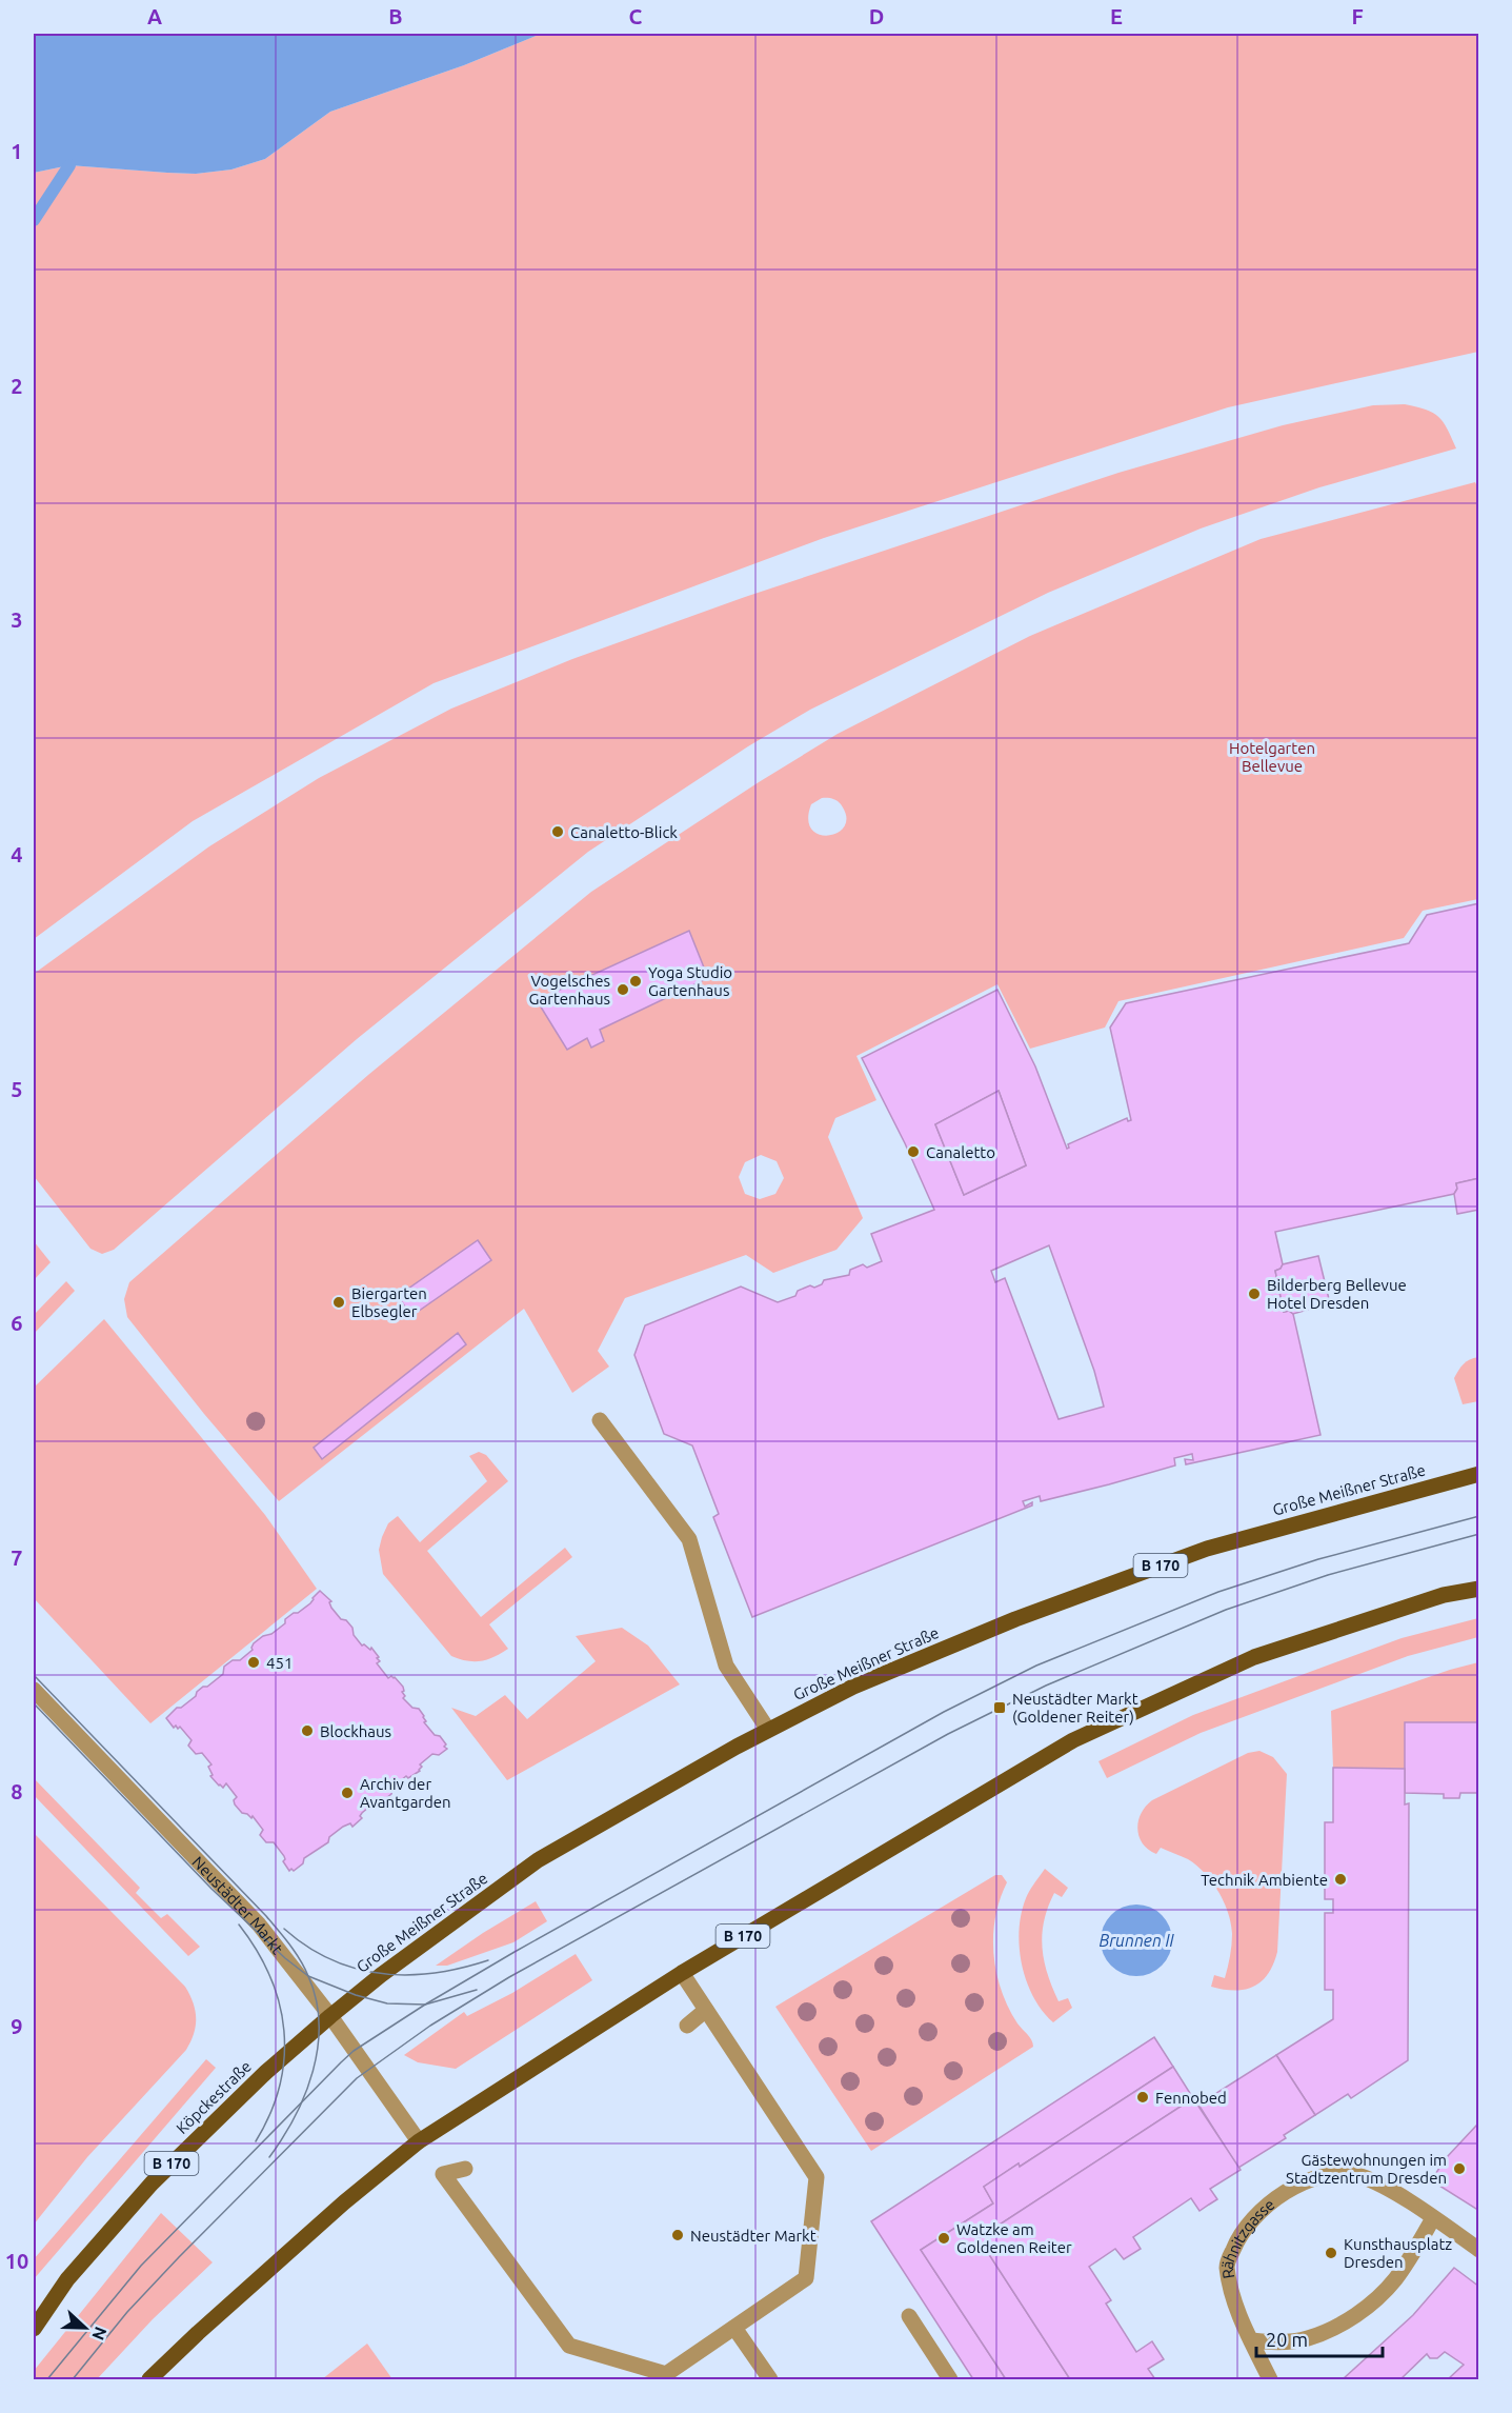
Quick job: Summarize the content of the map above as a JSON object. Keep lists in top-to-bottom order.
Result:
{
  "streets": {
    "main road": ["Große Meißner Straße", "B 170", "Köpckestraße"],
    "street": ["Neustädter Markt", "Rähnitzgasse"]
  },
  "crossings": [
    ["Große Meißner Straße", "Neustädter Markt"],
    ["Große Meißner Straße", "Köpckestraße"],
    ["B 170", "Neustädter Markt"],
    ["Neustädter Markt", "Köpckestraße"]
  ],
  "water": ["Brunnen II"],
  "parks": ["Hotelgarten Bellevue"],
  "places": {
    "other": [
      "Canaletto-Blick",
      "Yoga Studio Gartenhaus",
      "Vogelsches Gartenhaus",
      "Canaletto",
      "Bilderberg Bellevue Hotel Dresden",
      "Biergarten Elbsegler",
      "451",
      "Blockhaus",
      "Archiv der Avantgarden",
      "Technik Ambiente",
      "Fennobed",
      "Gästewohnungen im Stadtzentrum Dresden",
      "Neustädter Markt",
      "Watzke am Goldenen Reiter",
      "Kunsthausplatz Dresden"
    ],
    "transit": ["Neustädter Markt (Goldener Reiter)"]
  },
  "scale_bar": "20 m",
  "north": "right",
  "grid": {
    "columns": [
      "A",
      "B",
      "C",
      "D",
      "E",
      "F"
    ],
    "rows": [
      "1",
      "2",
      "3",
      "4",
      "5",
      "6",
      "7",
      "8",
      "9",
      "10"
    ]
  }
}
